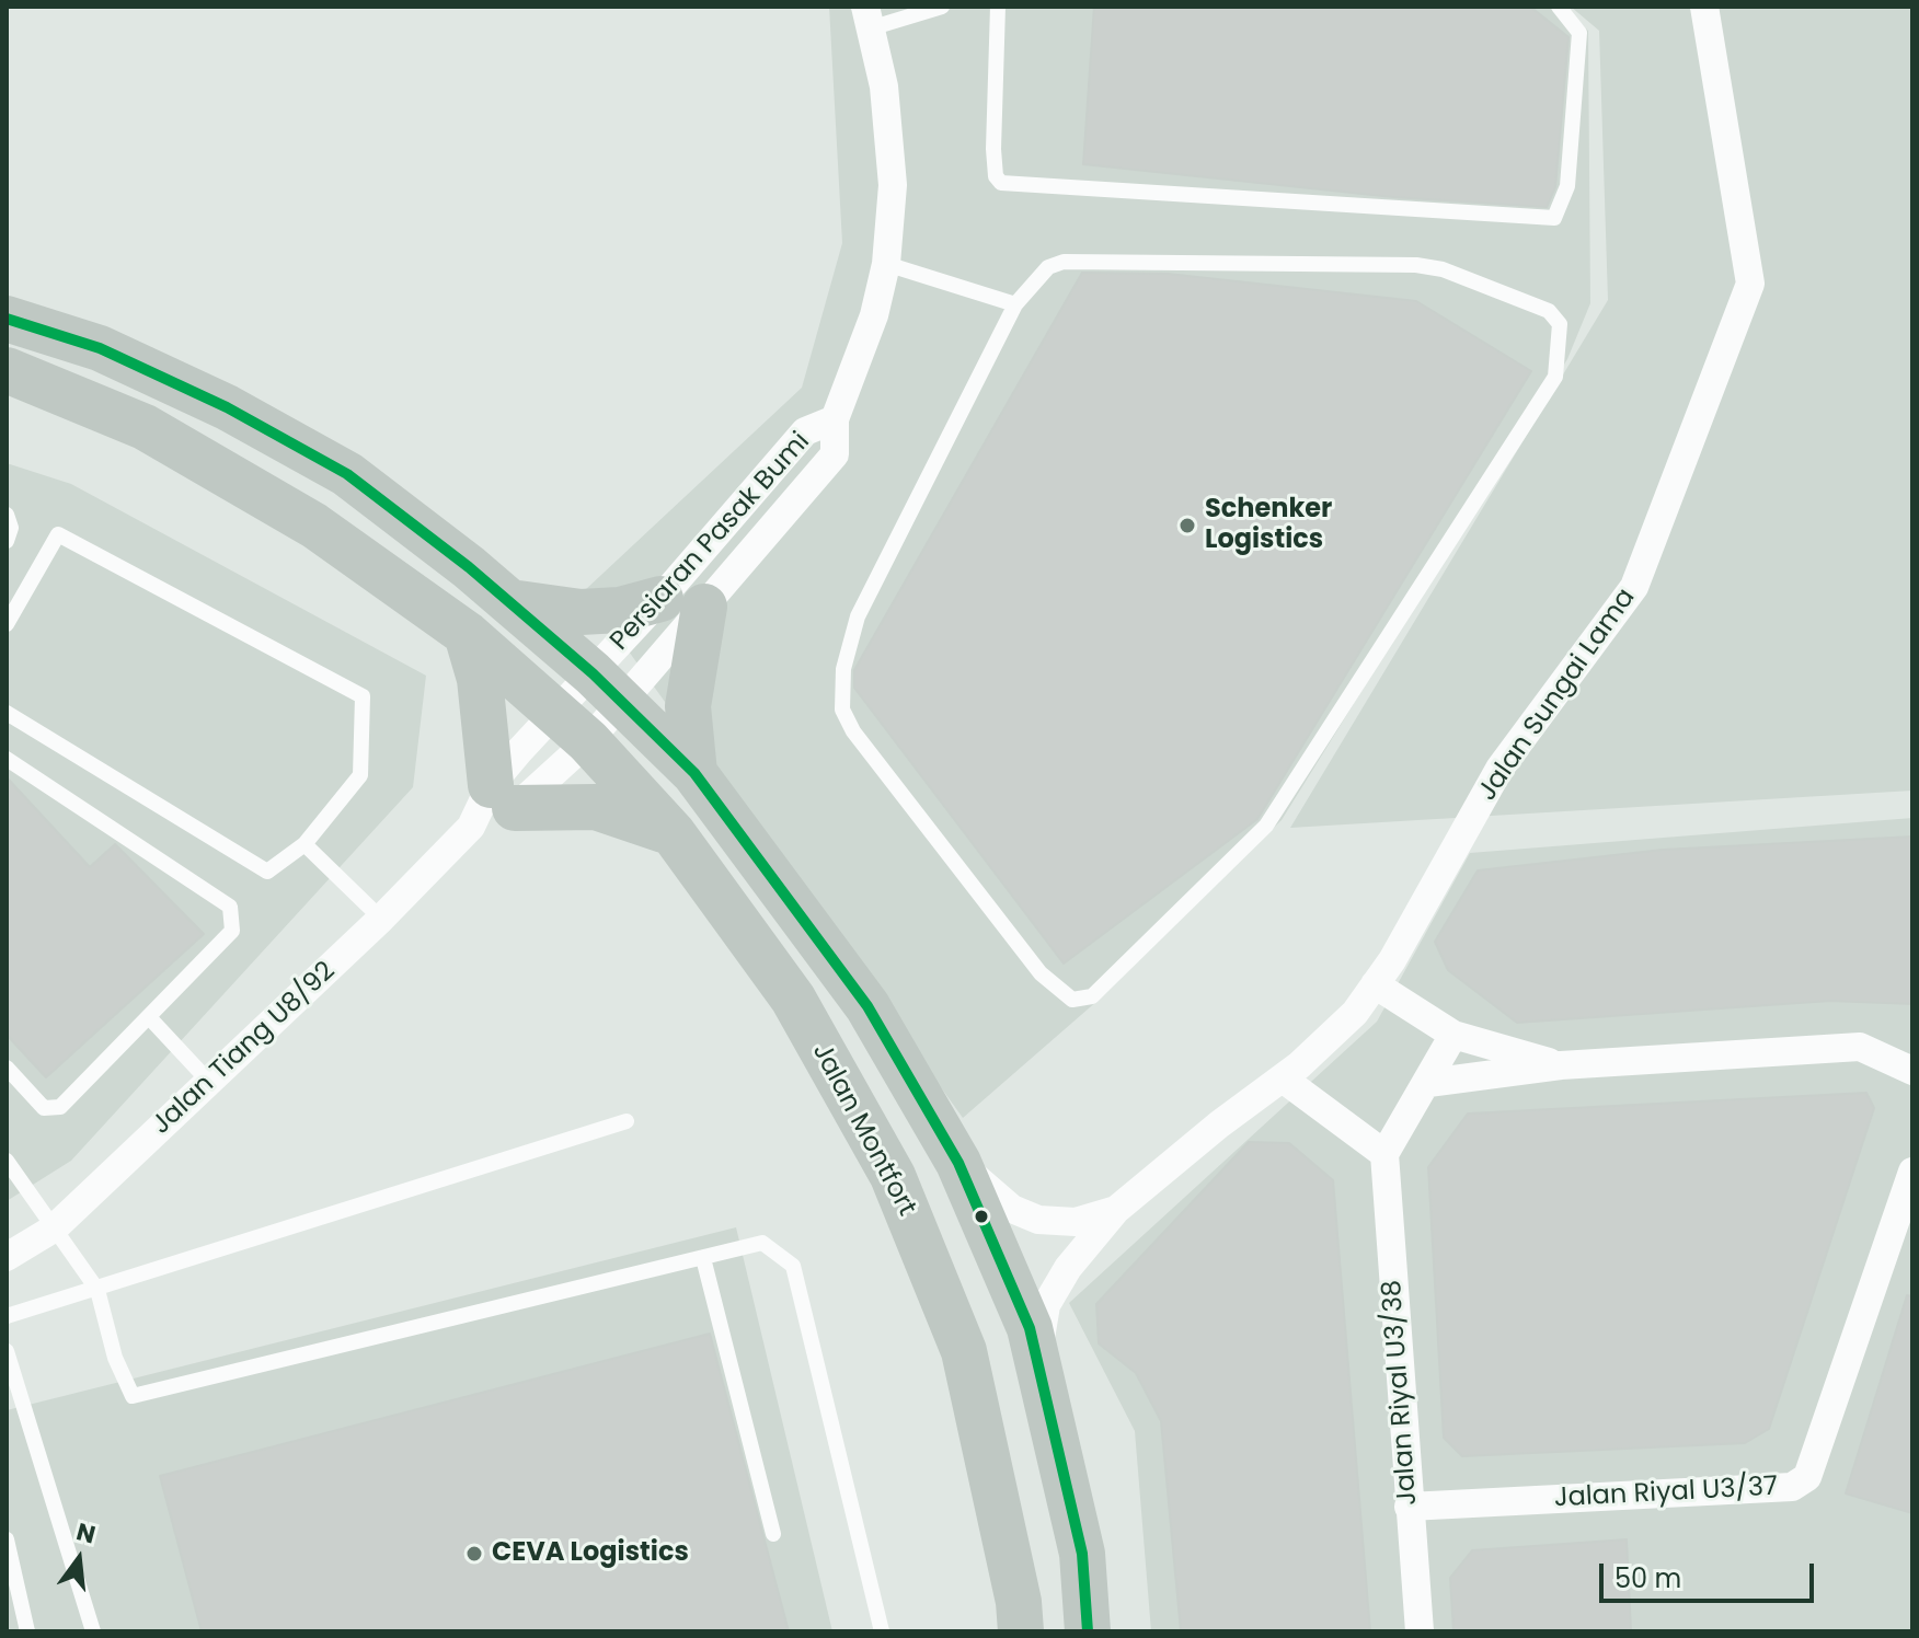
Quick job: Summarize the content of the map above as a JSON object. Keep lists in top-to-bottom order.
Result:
{
  "streets": {
    "main road": ["Jalan Montfort"],
    "street": [
      "Persiaran Pasak Bumi",
      "Jalan Sungai Lama",
      "Jalan Tiang U8/92",
      "Jalan Riyal U3/38",
      "Jalan Riyal U3/37"
    ]
  },
  "crossings": [
    ["Persiaran Pasak Bumi", "Jalan Tiang U8/92"],
    ["Jalan Tiang U8/92", "Jalan Montfort"],
    ["Jalan Riyal U3/38", "Jalan Riyal U3/37"]
  ],
  "places": ["Schenker Logistics", "CEVA Logistics"],
  "scale_bar": "50 m",
  "north": "top"
}
